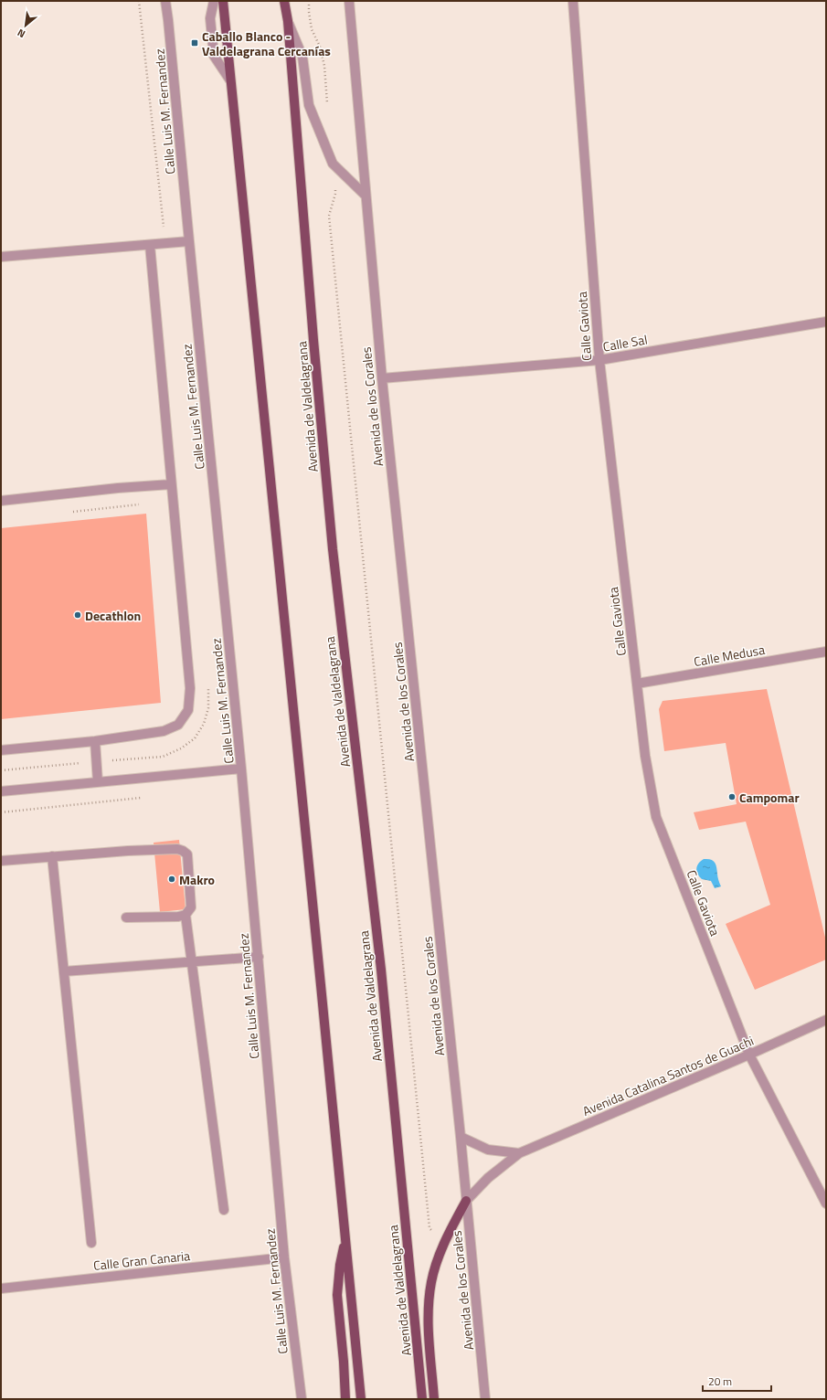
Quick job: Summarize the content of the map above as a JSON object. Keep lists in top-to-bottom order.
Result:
{
  "streets": {
    "main road": ["Avenida de Valdelagrana"],
    "street": [
      "Calle Luis M. Fernandez",
      "Calle Gaviota",
      "Calle Sal",
      "Avenida de los Corales",
      "Calle Medusa",
      "Avenida Catalina Santos de Guachi",
      "Calle Gran Canaria"
    ]
  },
  "crossings": [
    ["Calle Luis M. Fernandez", "Calle Gran Canaria"],
    ["Calle Gaviota", "Calle Sal"],
    ["Calle Gaviota", "Calle Medusa"],
    ["Calle Gaviota", "Avenida Catalina Santos de Guachi"],
    ["Calle Sal", "Avenida de los Corales"],
    ["Avenida de los Corales", "Avenida Catalina Santos de Guachi"]
  ],
  "places": {
    "transit": ["Caballo Blanco - Valdelagrana Cercanías"],
    "other": ["Decathlon", "Campomar", "Makro"]
  },
  "scale_bar": "20 m",
  "north": "bottom left"
}
